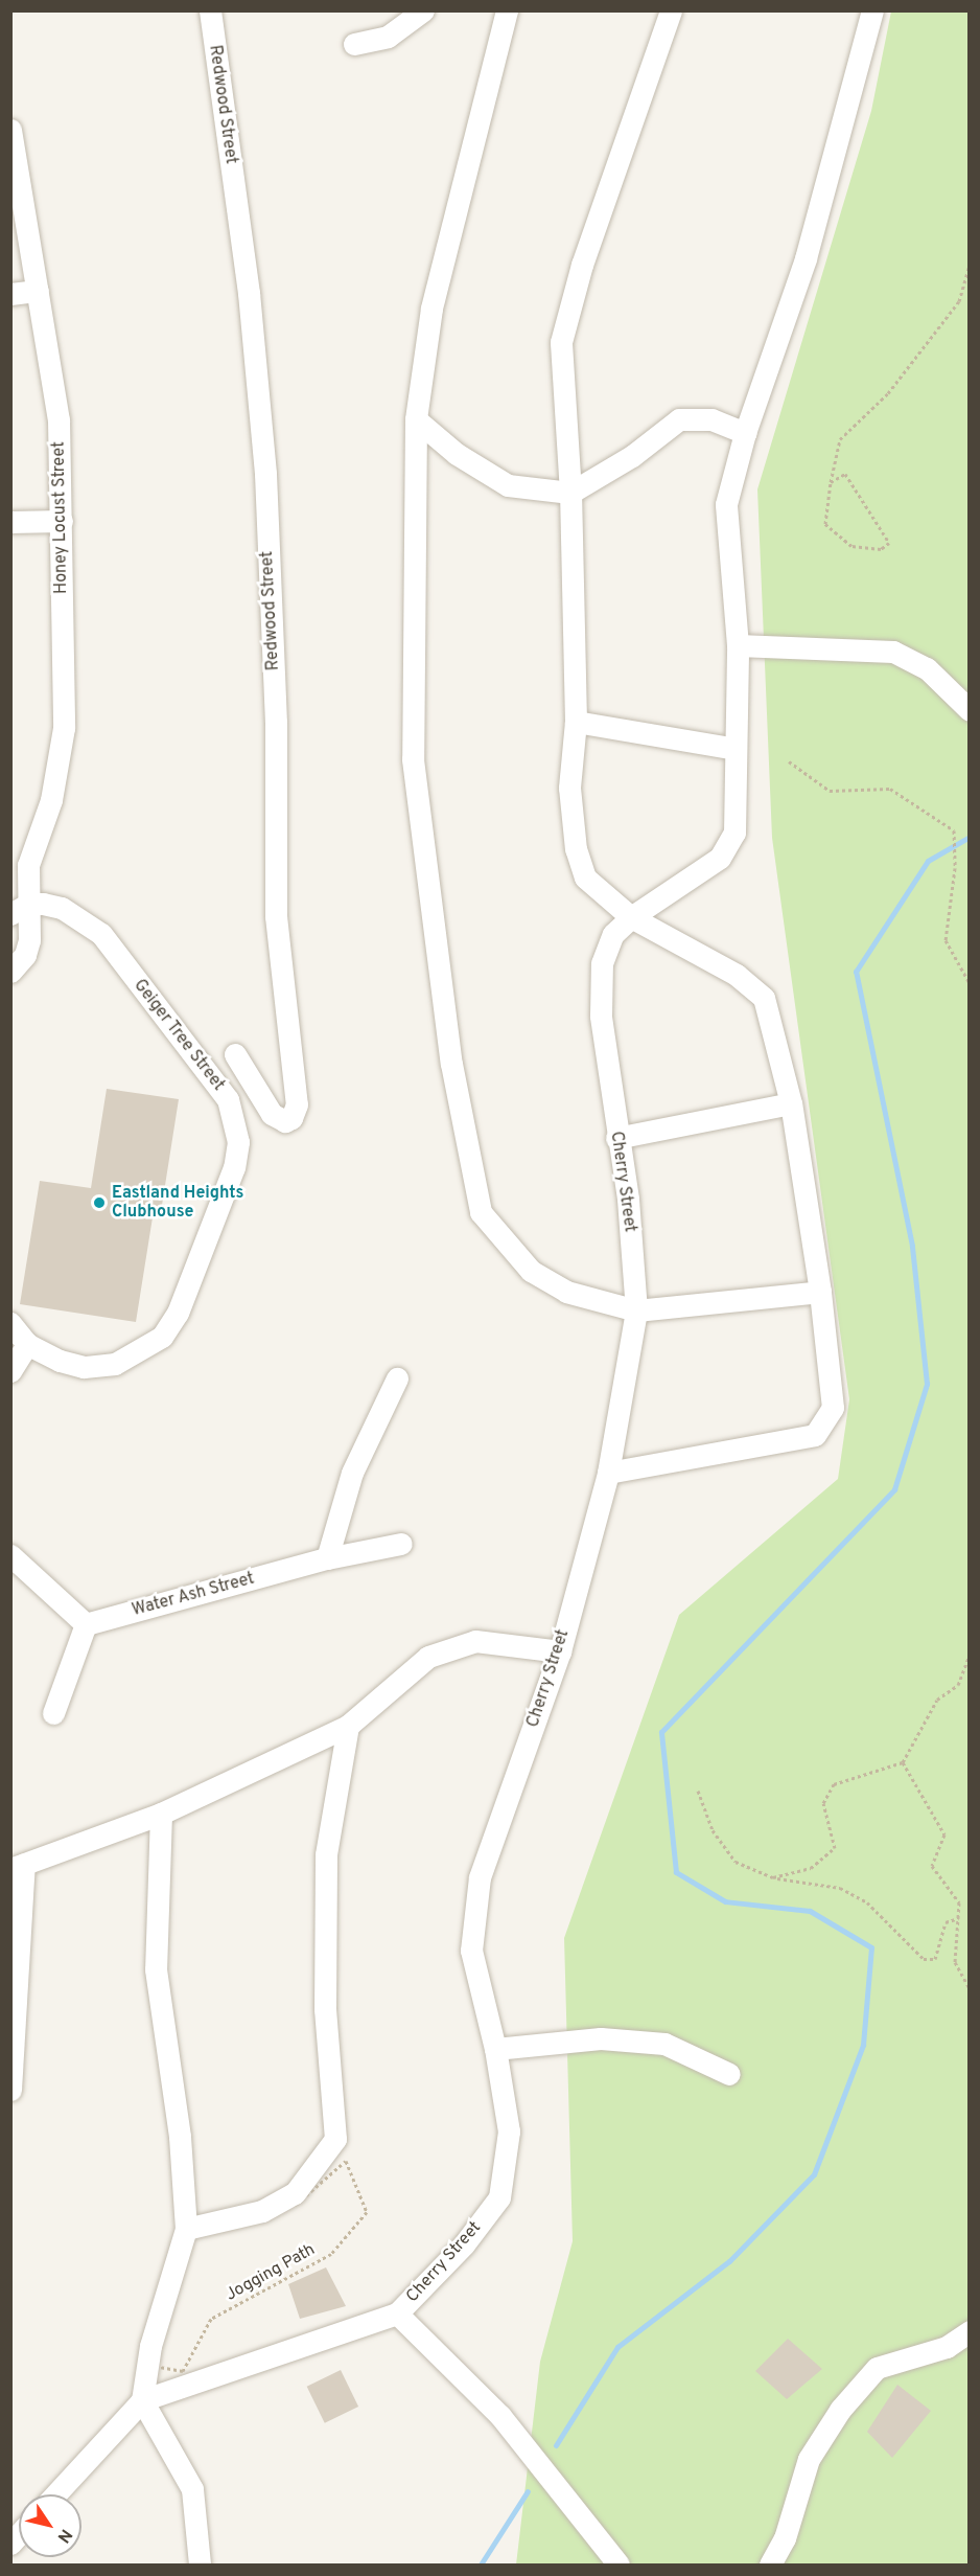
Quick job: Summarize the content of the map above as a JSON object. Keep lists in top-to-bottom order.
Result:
{
  "streets": {
    "street": [
      "Redwood Street",
      "Honey Locust Street",
      "Geiger Tree Street",
      "Cherry Street",
      "Water Ash Street"
    ],
    "path": ["Jogging Path"]
  },
  "crossings": [
    ["Honey Locust Street", "Geiger Tree Street"]
  ],
  "places": ["Eastland Heights Clubhouse"],
  "north": "bottom right"
}
